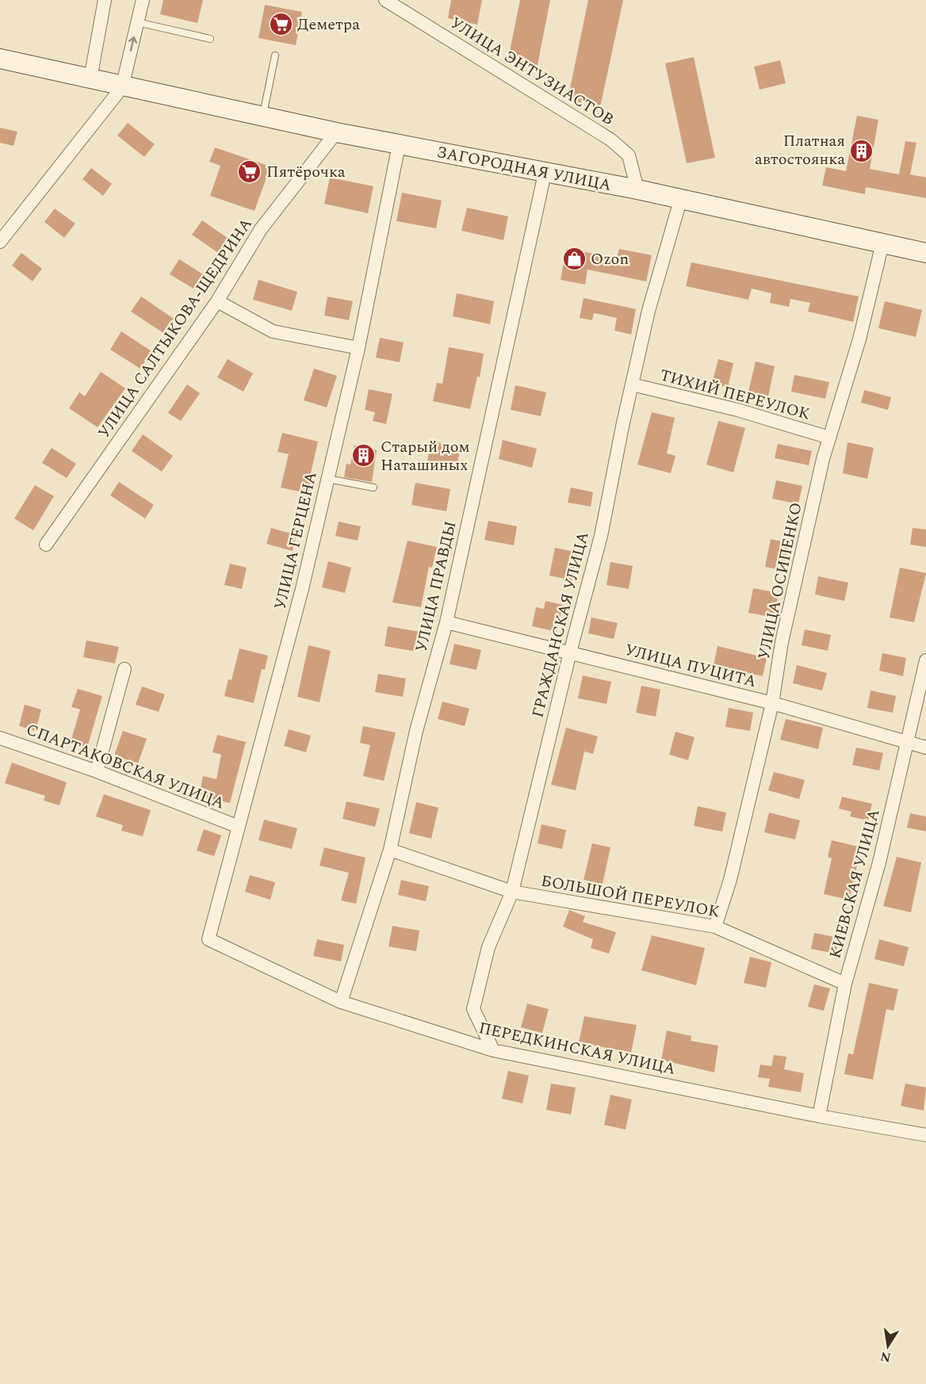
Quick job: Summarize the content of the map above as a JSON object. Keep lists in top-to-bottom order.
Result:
{
  "streets": {
    "street": [
      "УЛИЦА ЭНТУЗИАСТОВ",
      "ЗАГОРОДНАЯ УЛИЦА",
      "УЛИЦА САЛТЫКОВА-ЩЕДРИНА",
      "ТИХИЙ ПЕРЕУЛОК",
      "УЛИЦА ГЕРЦЕНА",
      "УЛИЦА ОСИПЕНКО",
      "УЛИЦА ПРАВДЫ",
      "ГРАЖДАНСКАЯ УЛИЦА",
      "УЛИЦА ПУЦИТА",
      "СПАРТАКОВСКАЯ УЛИЦА",
      "КИЕВСКАЯ УЛИЦА",
      "БОЛЬШОЙ ПЕРЕУЛОК",
      "ПЕРЕДКИНСКАЯ УЛИЦА"
    ]
  },
  "crossings": [
    ["УЛИЦА ЭНТУЗИАСТОВ", "ЗАГОРОДНАЯ УЛИЦА"],
    ["ЗАГОРОДНАЯ УЛИЦА", "УЛИЦА САЛТЫКОВА-ЩЕДРИНА"],
    ["ЗАГОРОДНАЯ УЛИЦА", "УЛИЦА ГЕРЦЕНА"],
    ["ЗАГОРОДНАЯ УЛИЦА", "УЛИЦА ОСИПЕНКО"],
    ["ЗАГОРОДНАЯ УЛИЦА", "УЛИЦА ПРАВДЫ"],
    ["ЗАГОРОДНАЯ УЛИЦА", "ГРАЖДАНСКАЯ УЛИЦА"],
    ["ТИХИЙ ПЕРЕУЛОК", "УЛИЦА ОСИПЕНКО"],
    ["ТИХИЙ ПЕРЕУЛОК", "ГРАЖДАНСКАЯ УЛИЦА"],
    ["УЛИЦА ГЕРЦЕНА", "СПАРТАКОВСКАЯ УЛИЦА"],
    ["УЛИЦА ГЕРЦЕНА", "ПЕРЕДКИНСКАЯ УЛИЦА"],
    ["УЛИЦА ОСИПЕНКО", "УЛИЦА ПУЦИТА"],
    ["УЛИЦА ОСИПЕНКО", "БОЛЬШОЙ ПЕРЕУЛОК"],
    ["УЛИЦА ПРАВДЫ", "УЛИЦА ПУЦИТА"],
    ["УЛИЦА ПРАВДЫ", "БОЛЬШОЙ ПЕРЕУЛОК"],
    ["УЛИЦА ПРАВДЫ", "ПЕРЕДКИНСКАЯ УЛИЦА"],
    ["ГРАЖДАНСКАЯ УЛИЦА", "УЛИЦА ПУЦИТА"],
    ["ГРАЖДАНСКАЯ УЛИЦА", "БОЛЬШОЙ ПЕРЕУЛОК"],
    ["ГРАЖДАНСКАЯ УЛИЦА", "ПЕРЕДКИНСКАЯ УЛИЦА"],
    ["УЛИЦА ПУЦИТА", "КИЕВСКАЯ УЛИЦА"],
    ["КИЕВСКАЯ УЛИЦА", "БОЛЬШОЙ ПЕРЕУЛОК"],
    ["КИЕВСКАЯ УЛИЦА", "ПЕРЕДКИНСКАЯ УЛИЦА"]
  ],
  "places": {
    "supermarket": ["Деметра", "Пятёрочка"],
    "building": ["Платная автостоянка", "Старый дом Наташиных"],
    "shop": ["Ozon"]
  },
  "north": "bottom"
}
